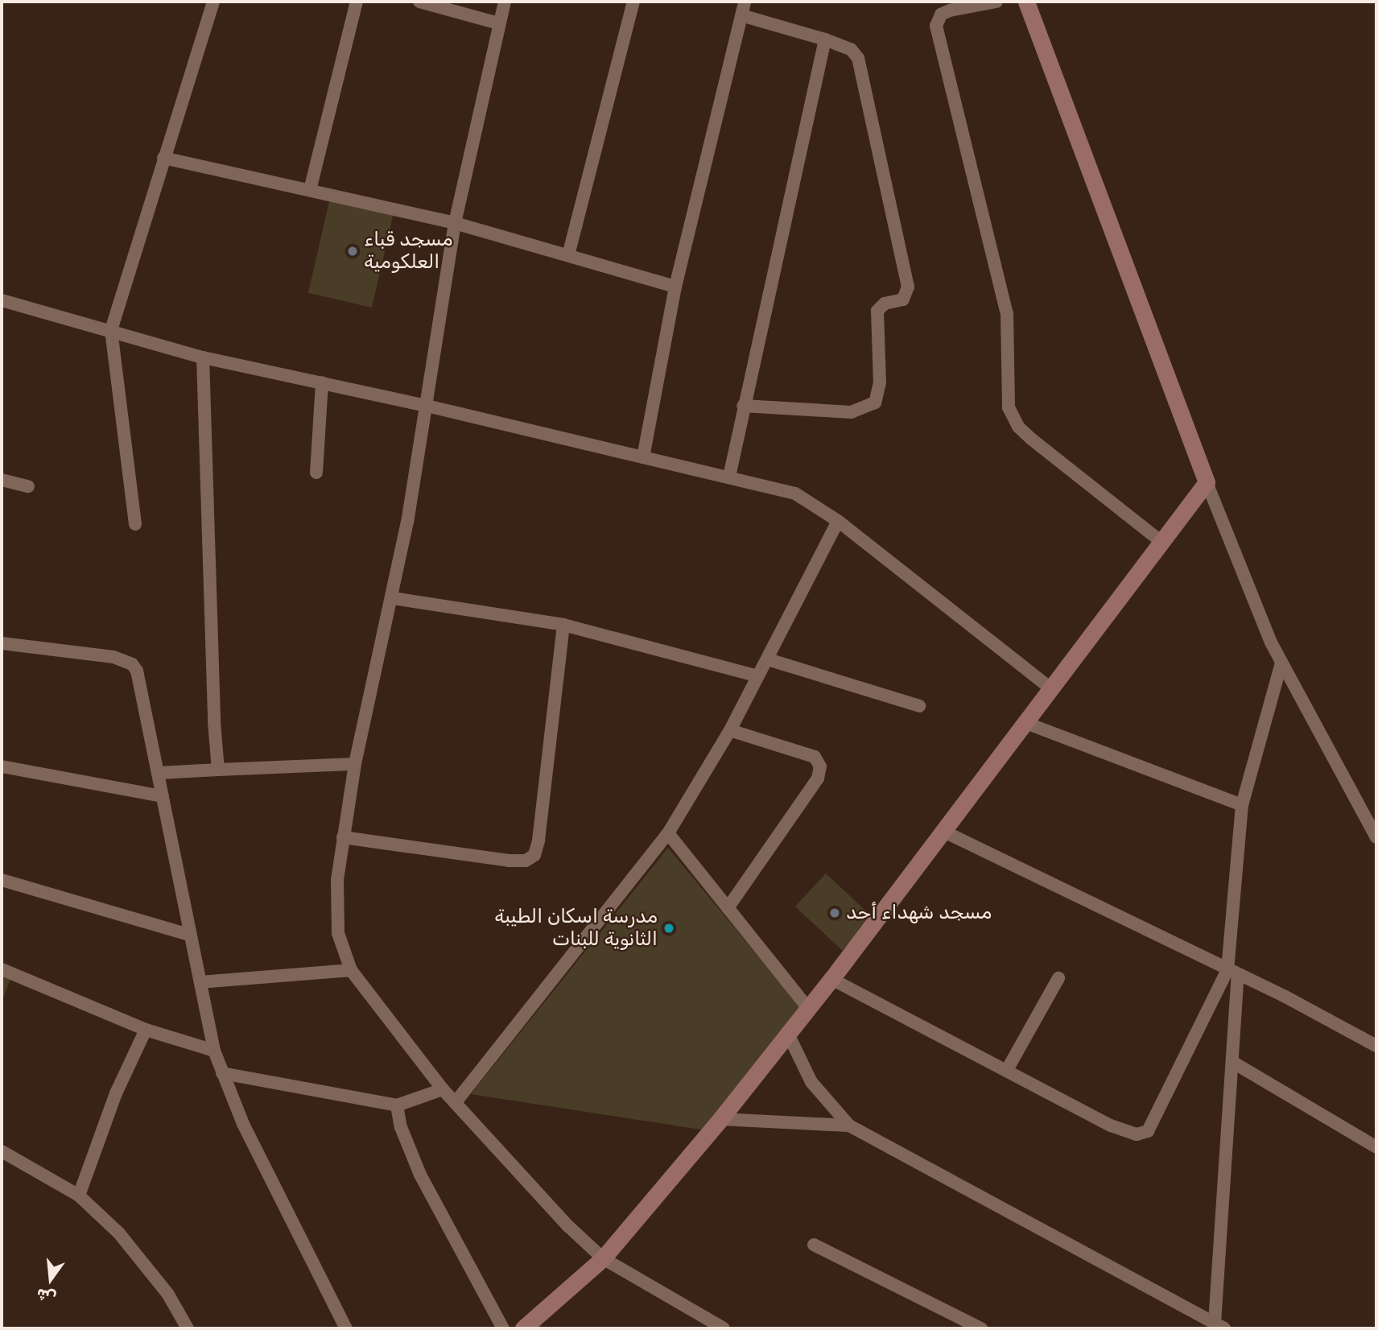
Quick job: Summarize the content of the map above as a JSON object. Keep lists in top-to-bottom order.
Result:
{
  "places": ["مسجد قباء العلكومية", "مسجد شهداء أحد", "مدرسة اسكان الطيبة الثانوية للبنات"],
  "north": "bottom"
}
